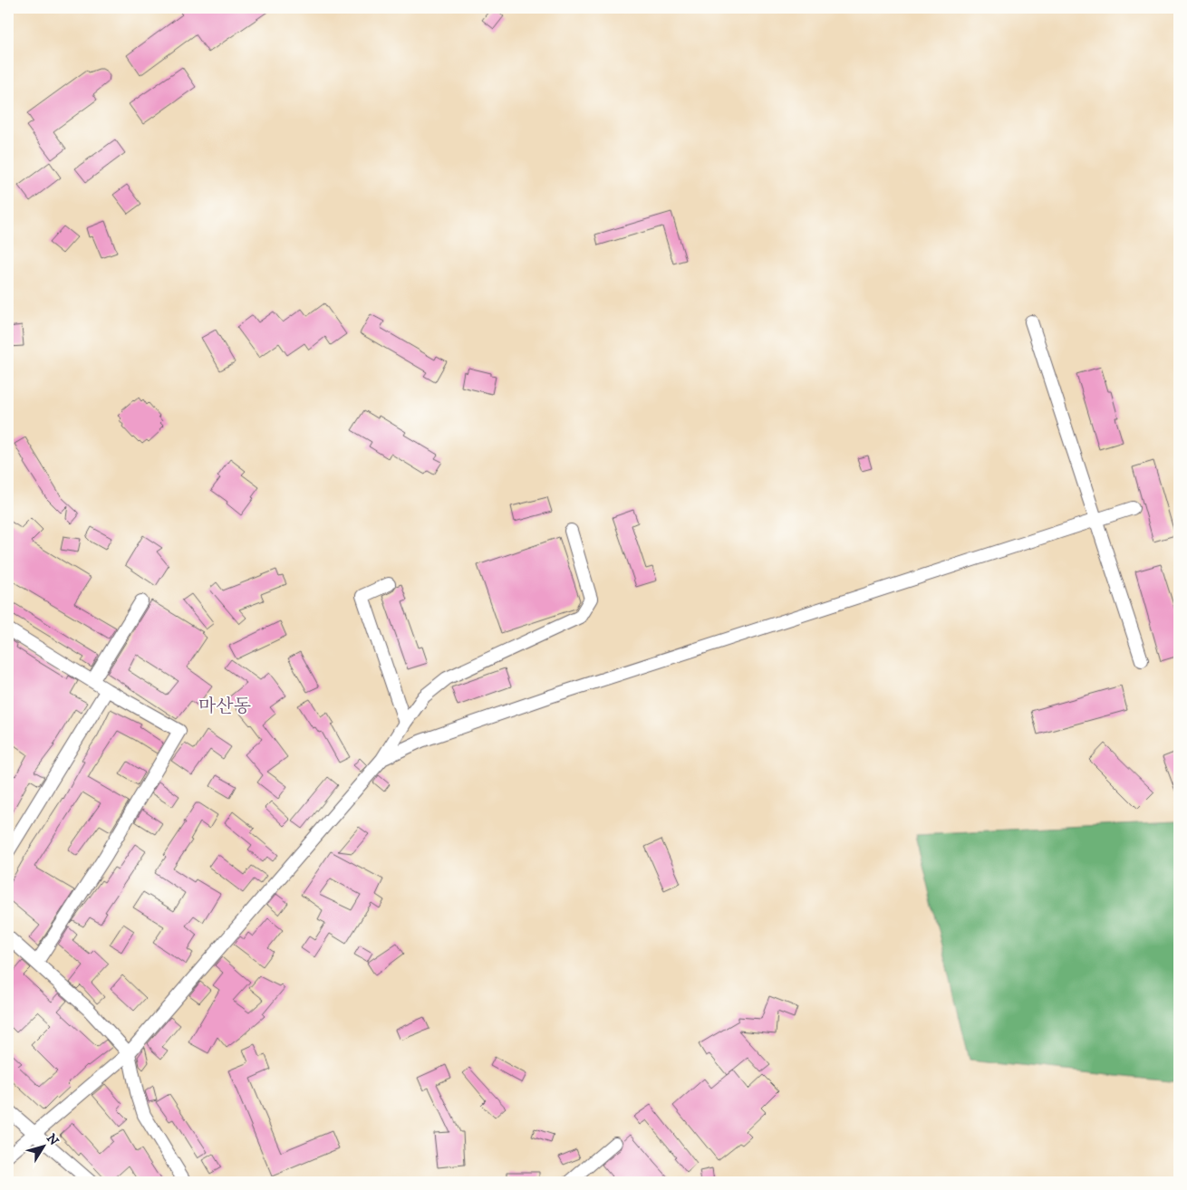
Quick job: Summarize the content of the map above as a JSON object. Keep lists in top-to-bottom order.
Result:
{
  "districts": ["마산동"],
  "north": "top right"
}
